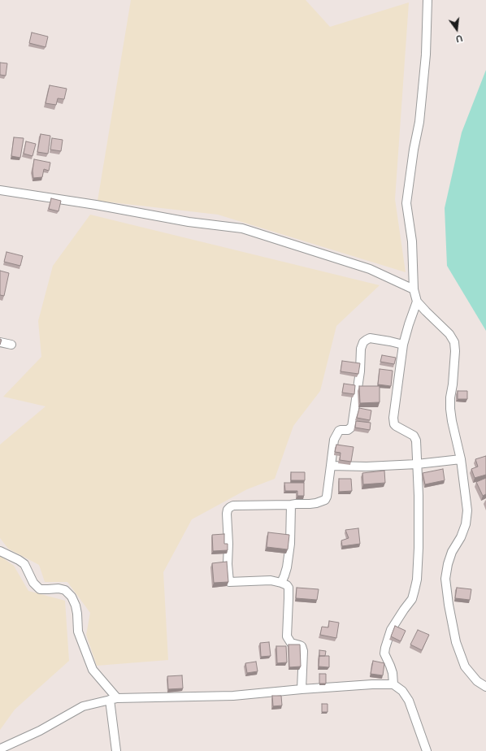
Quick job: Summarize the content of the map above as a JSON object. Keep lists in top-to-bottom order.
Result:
{
  "north": "bottom"
}
